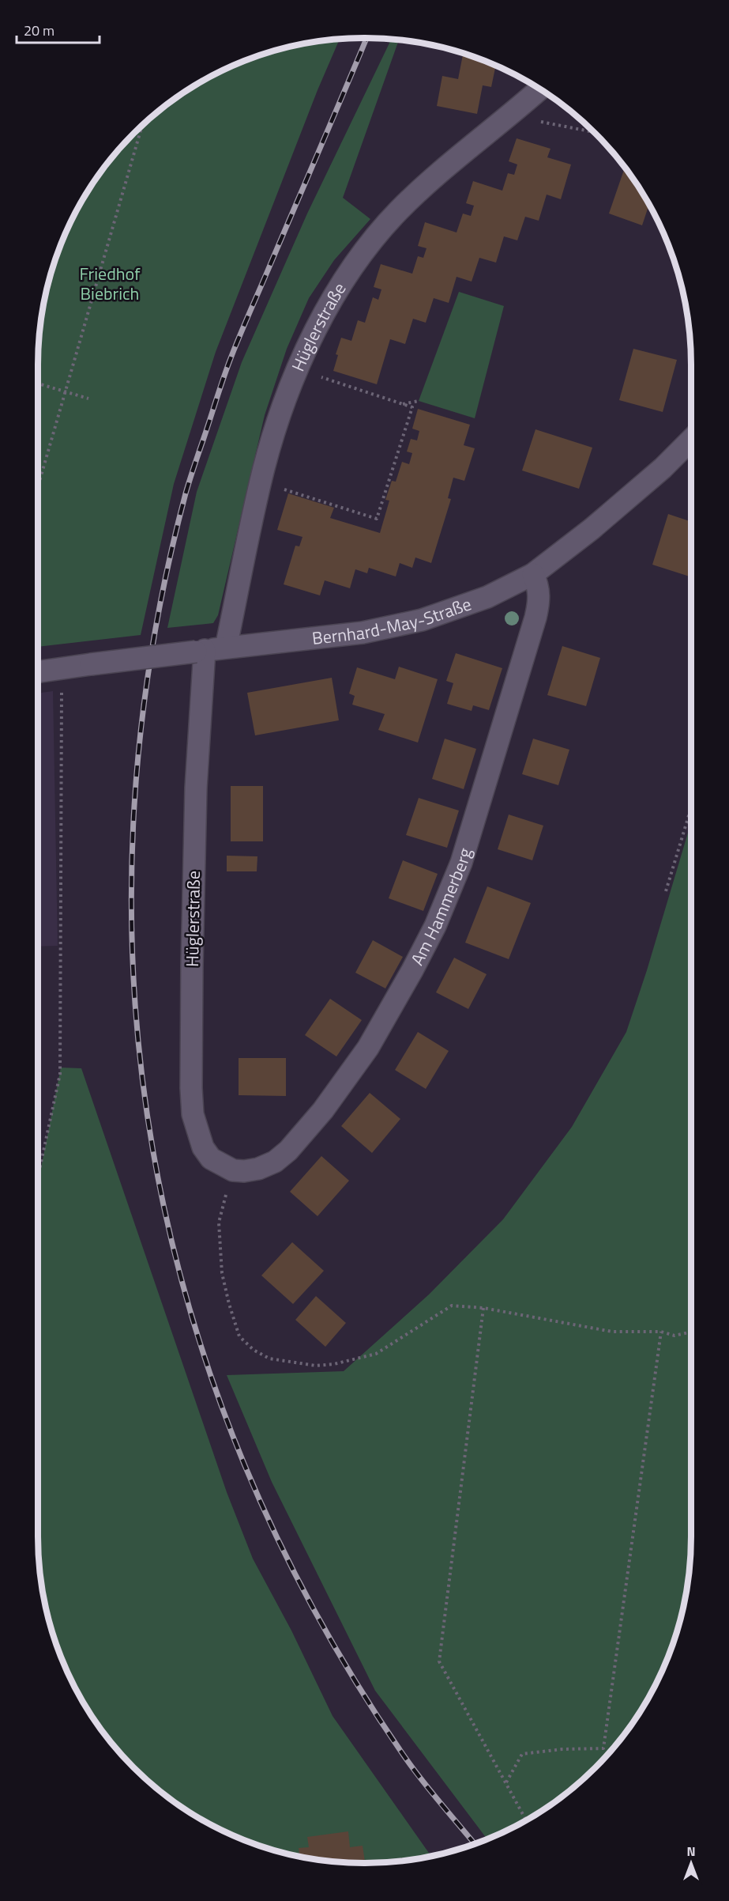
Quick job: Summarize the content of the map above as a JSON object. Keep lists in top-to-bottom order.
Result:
{
  "streets": {
    "street": ["Hüglerstraße", "Bernhard-May-Straße", "Am Hammerberg"]
  },
  "crossings": [
    ["Hüglerstraße", "Bernhard-May-Straße"],
    ["Hüglerstraße", "Am Hammerberg"],
    ["Bernhard-May-Straße", "Am Hammerberg"]
  ],
  "parks": ["Friedhof Biebrich"],
  "scale_bar": "20 m",
  "north": "top"
}
